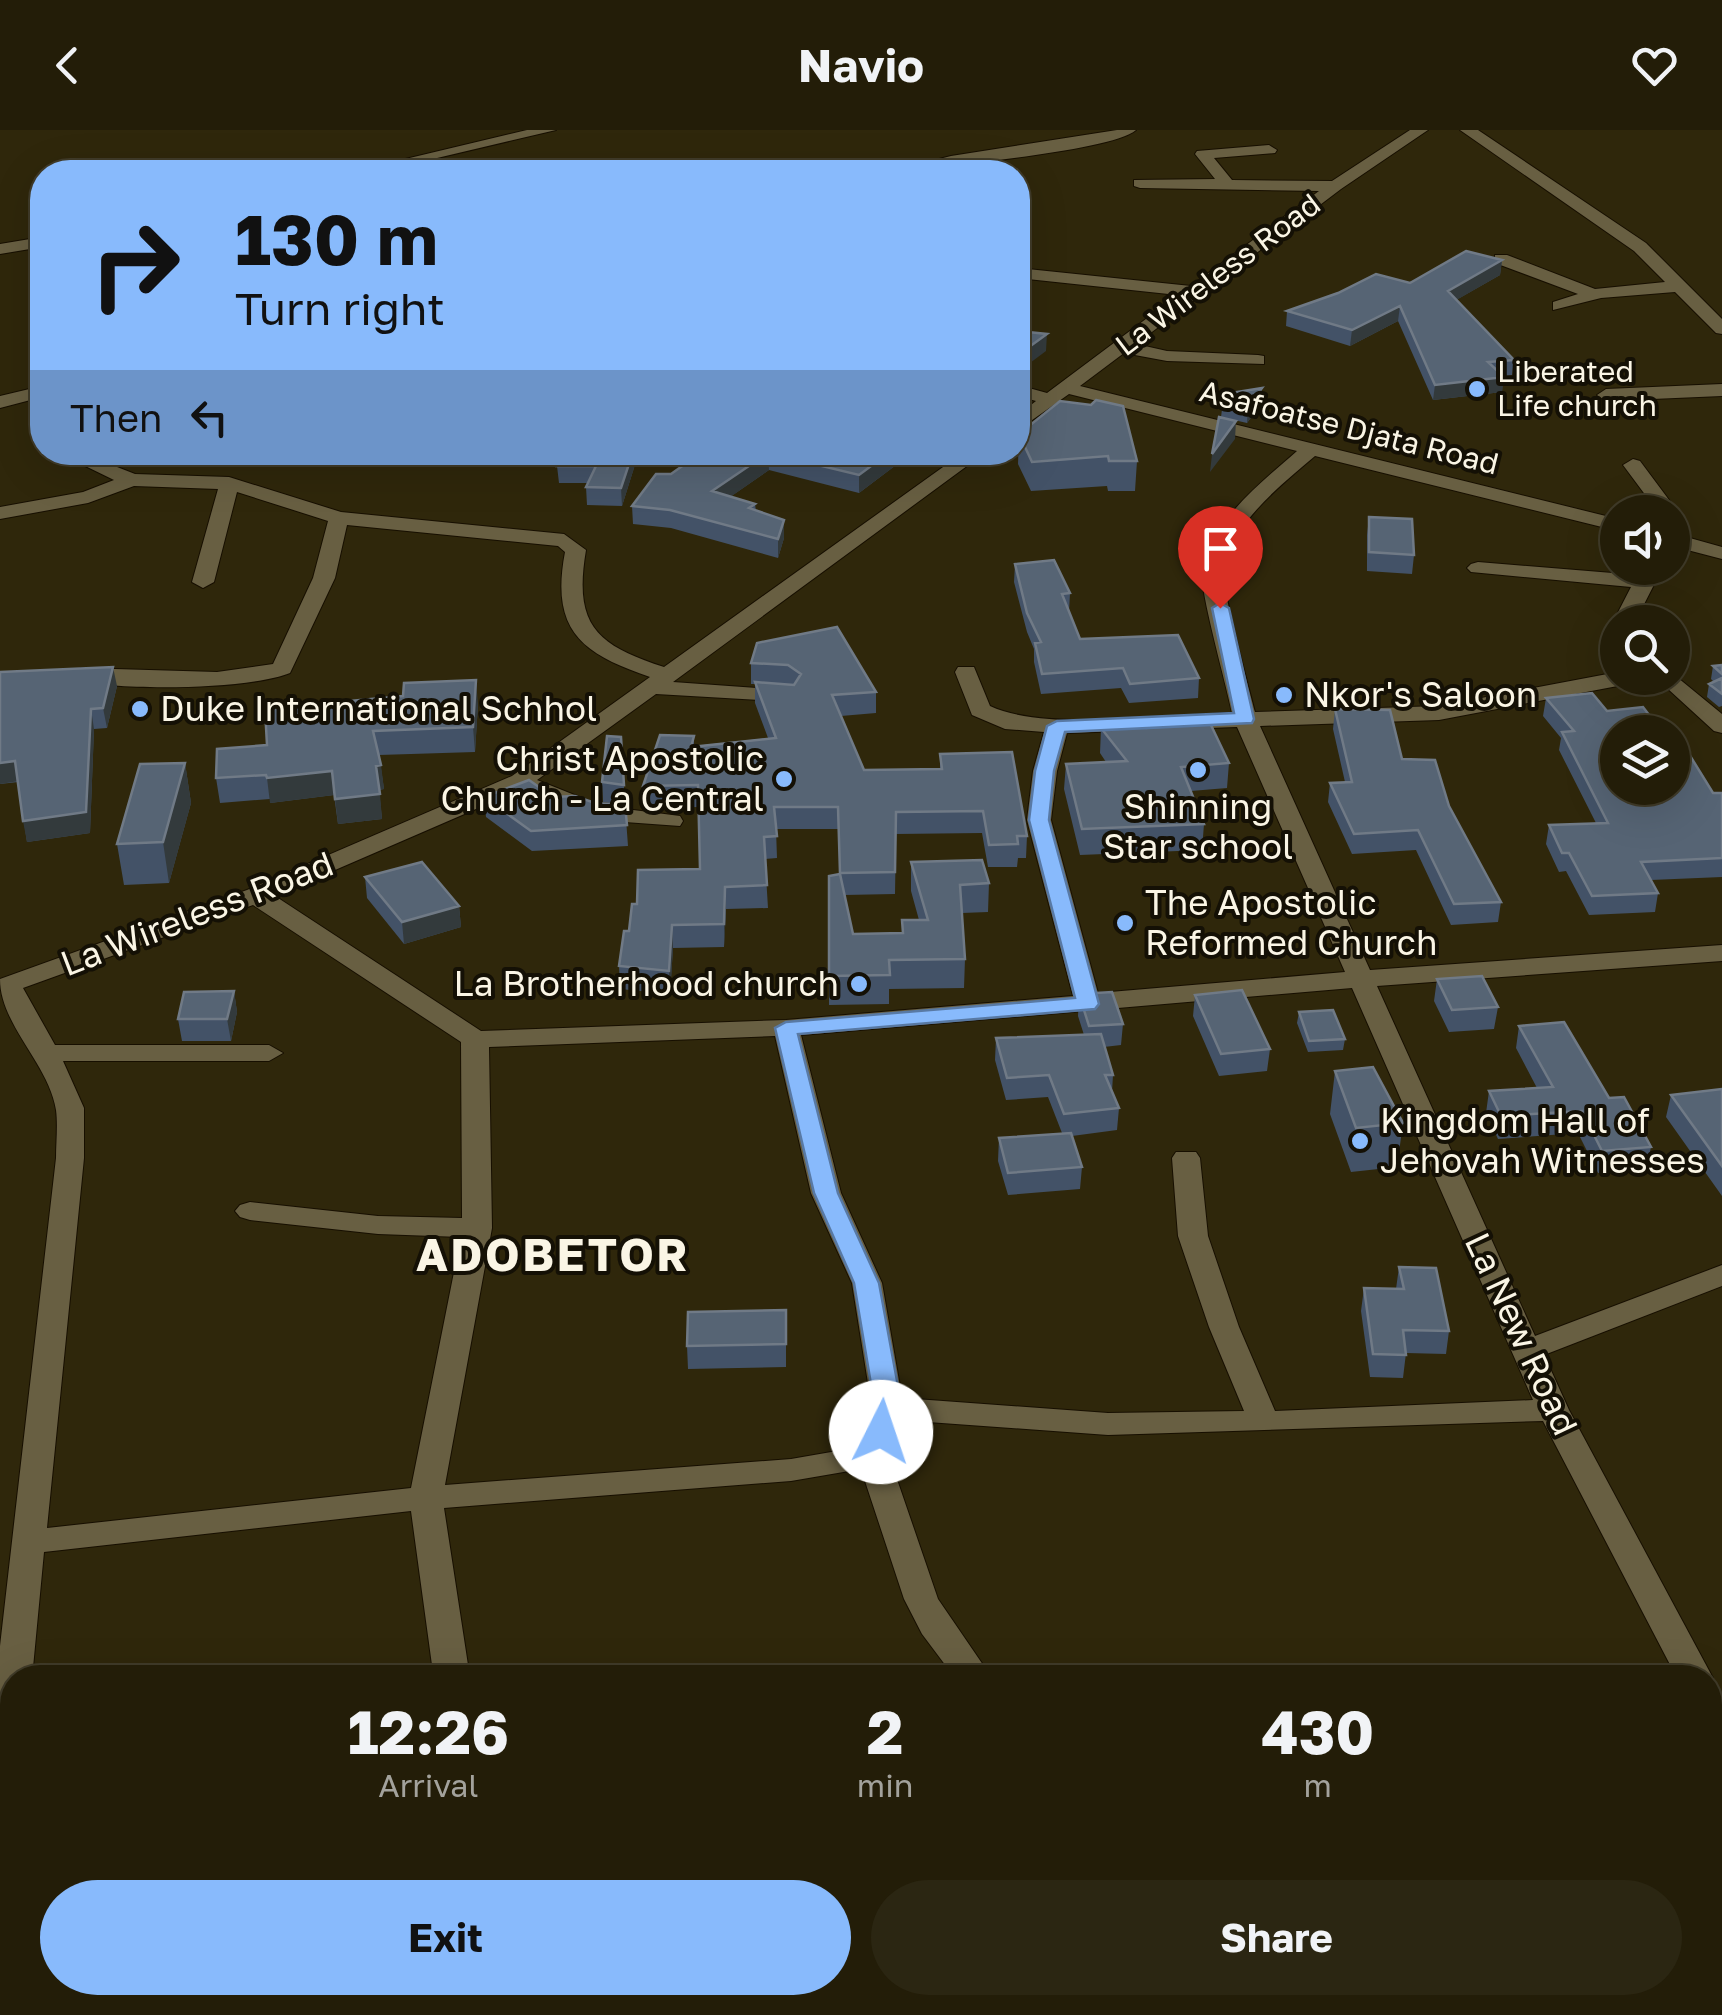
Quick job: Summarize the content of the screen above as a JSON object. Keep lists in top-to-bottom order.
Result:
{
  "streets": {
    "street": ["La Wireless Road", "Asafoatse Djata Road", "La New Road"]
  },
  "crossings": [
    ["La Wireless Road", "Asafoatse Djata Road"],
    ["Asafoatse Djata Road", "La New Road"]
  ],
  "districts": ["ADOBETOR"],
  "places": [
    "Liberated Life church",
    "Nkor's Saloon",
    "Duke International Schhol",
    "Shinning Star school",
    "Christ Apostolic Church - La Central",
    "The Apostolic Reformed Church",
    "La Brotherhood church",
    "Kingdom Hall of Jehovah Witnesses"
  ],
  "page": {
    "header": "Navio",
    "turn": ["130 m", "Turn right"],
    "then": "Then",
    "eta": [
      "12:26",
      "Arrival",
      "2",
      "min",
      "430",
      "m"
    ],
    "buttons": ["Exit", "Share"]
  }
}
